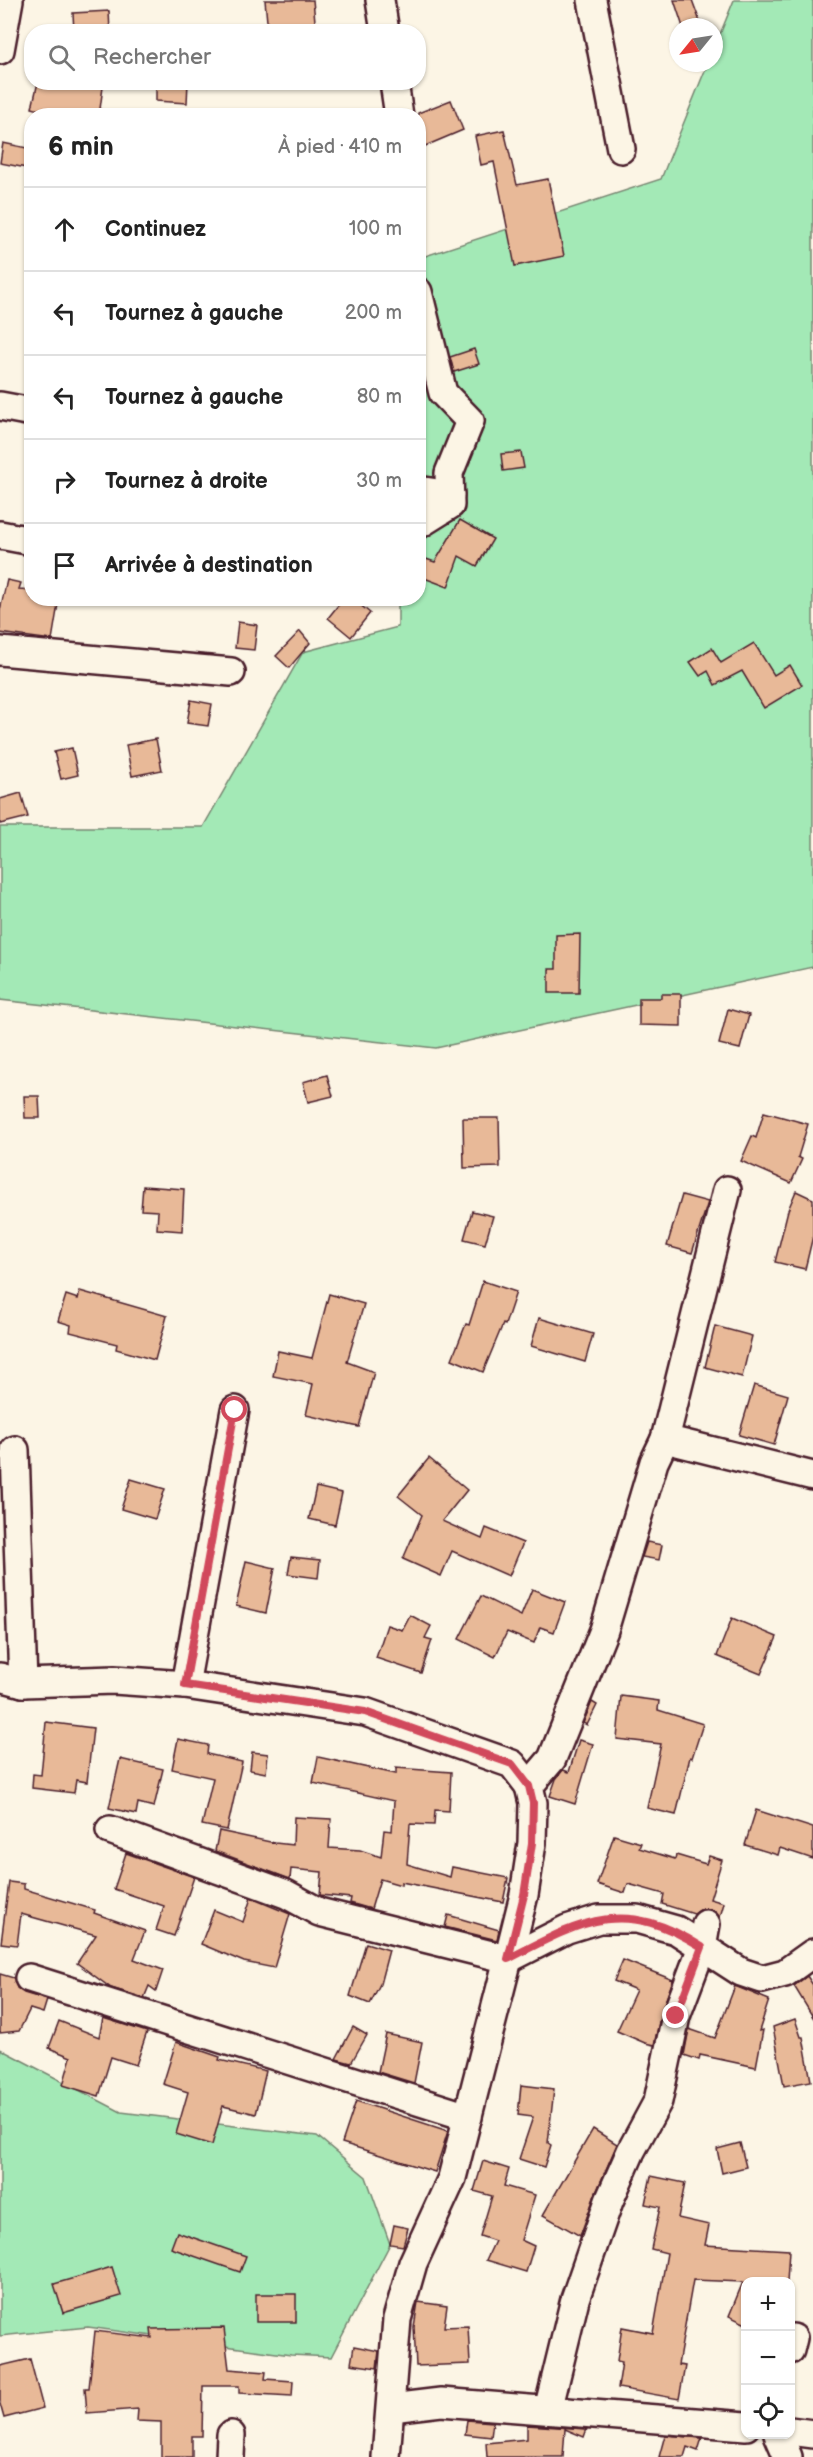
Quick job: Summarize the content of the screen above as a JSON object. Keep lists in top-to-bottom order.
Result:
{
  "north": "bottom left",
  "page": {
    "search": "Rechercher",
    "heading": ["6 min", "À pied · 410 m"],
    "list": [
      ["Continuez", "100 m"],
      ["Tournez à gauche", "200 m"],
      ["Tournez à gauche", "80 m"],
      ["Tournez à droite", "30 m"],
      "Arrivée à destination"
    ],
    "map_buttons": ["+", "−"]
  }
}
